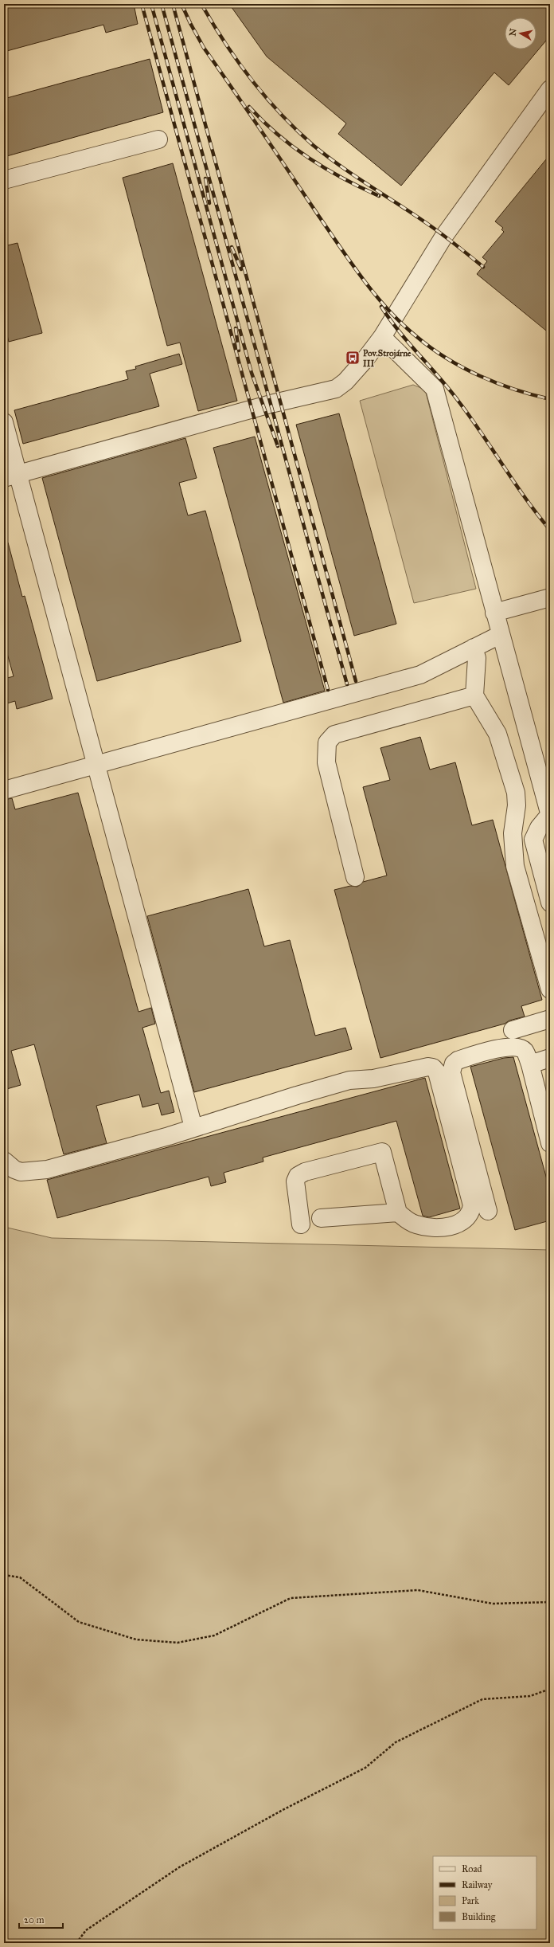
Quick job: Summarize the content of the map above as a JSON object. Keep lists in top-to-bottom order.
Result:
{
  "places": {
    "bus stop": ["Pov.Strojárne III"]
  },
  "legend": [
    "Road",
    "Railway",
    "Park",
    "Building"
  ],
  "scale_bar": "20 m",
  "north": "left"
}
